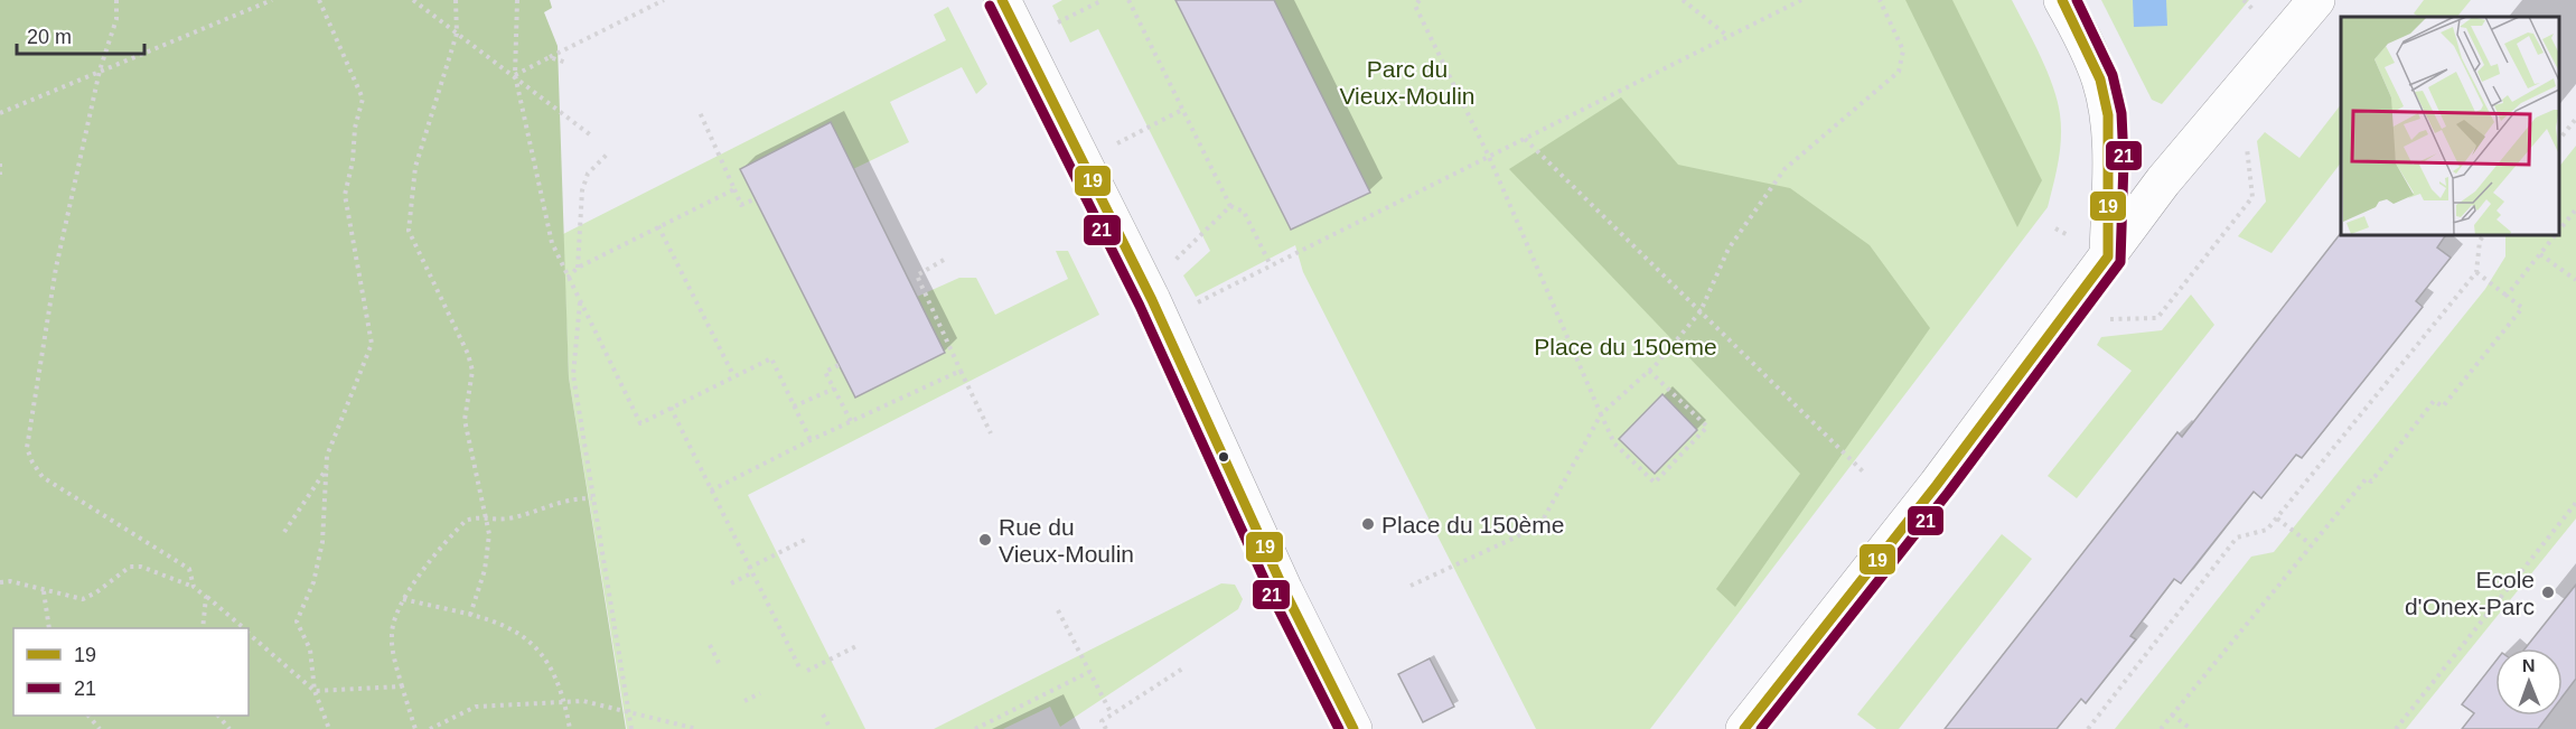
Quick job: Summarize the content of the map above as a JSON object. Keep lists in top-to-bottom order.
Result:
{
  "parks": ["Parc du Vieux-Moulin", "Place du 150eme"],
  "places": ["Place du 150ème", "Rue du Vieux-Moulin", "Ecole d'Onex-Parc"],
  "lines": ["transit line 19", "transit line 21"],
  "legend": ["19", "21"],
  "scale_bar": "20 m",
  "north": "top"
}
